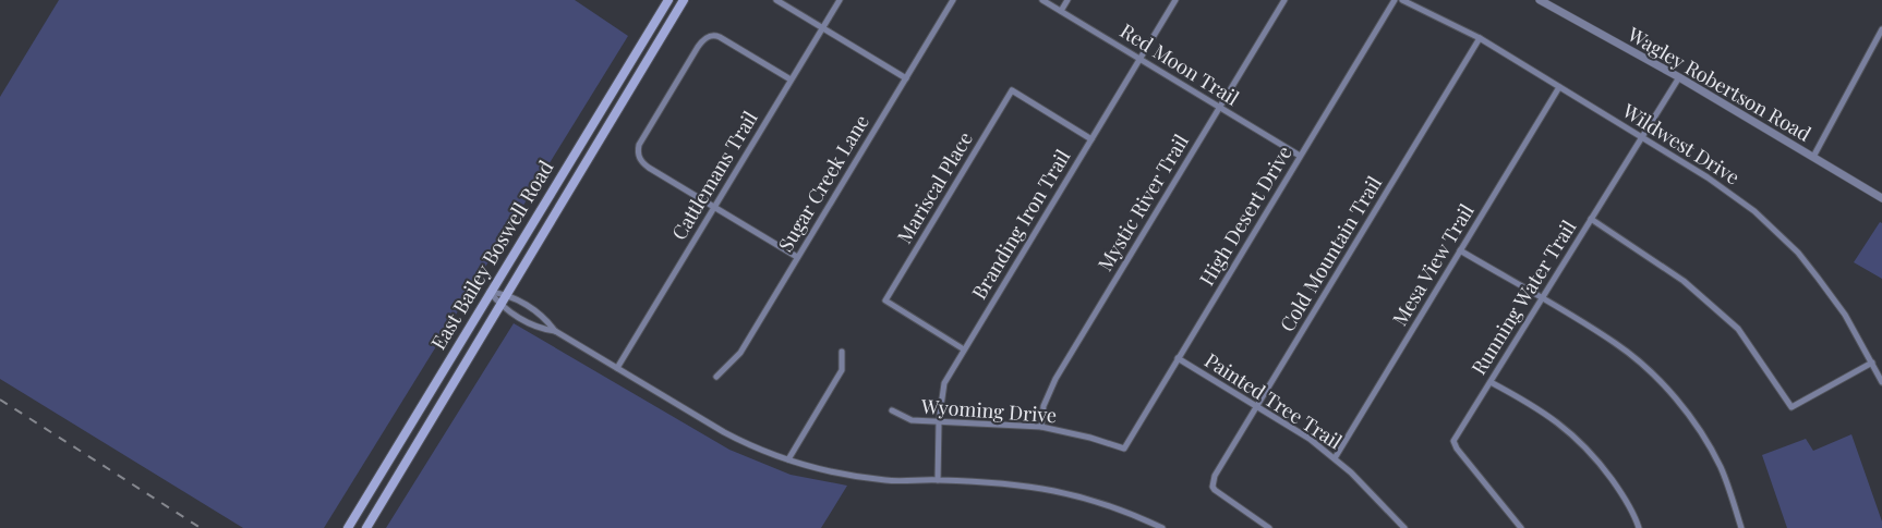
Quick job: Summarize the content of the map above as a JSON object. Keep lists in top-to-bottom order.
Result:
{
  "streets": {
    "main road": ["East Bailey Boswell Road"],
    "street": [
      "Red Moon Trail",
      "Wagley Robertson Road",
      "Wildwest Drive",
      "Cattlemans Trail",
      "Sugar Creek Lane",
      "Mariscal Place",
      "Mystic River Trail",
      "High Desert Drive",
      "Branding Iron Trail",
      "Cold Mountain Trail",
      "Mesa View Trail",
      "Running Water Trail",
      "Painted Tree Trail",
      "Wyoming Drive"
    ]
  },
  "crossings": [
    ["Red Moon Trail", "Mystic River Trail"],
    ["Red Moon Trail", "High Desert Drive"],
    ["Red Moon Trail", "Branding Iron Trail"],
    ["Wagley Robertson Road", "Running Water Trail"],
    ["Wildwest Drive", "Cold Mountain Trail"],
    ["Wildwest Drive", "Mesa View Trail"],
    ["Wildwest Drive", "Running Water Trail"],
    ["Mariscal Place", "Branding Iron Trail"],
    ["Mystic River Trail", "Wyoming Drive"],
    ["High Desert Drive", "Painted Tree Trail"],
    ["High Desert Drive", "Wyoming Drive"],
    ["Branding Iron Trail", "Wyoming Drive"],
    ["Cold Mountain Trail", "Painted Tree Trail"],
    ["Mesa View Trail", "Painted Tree Trail"]
  ]
}
